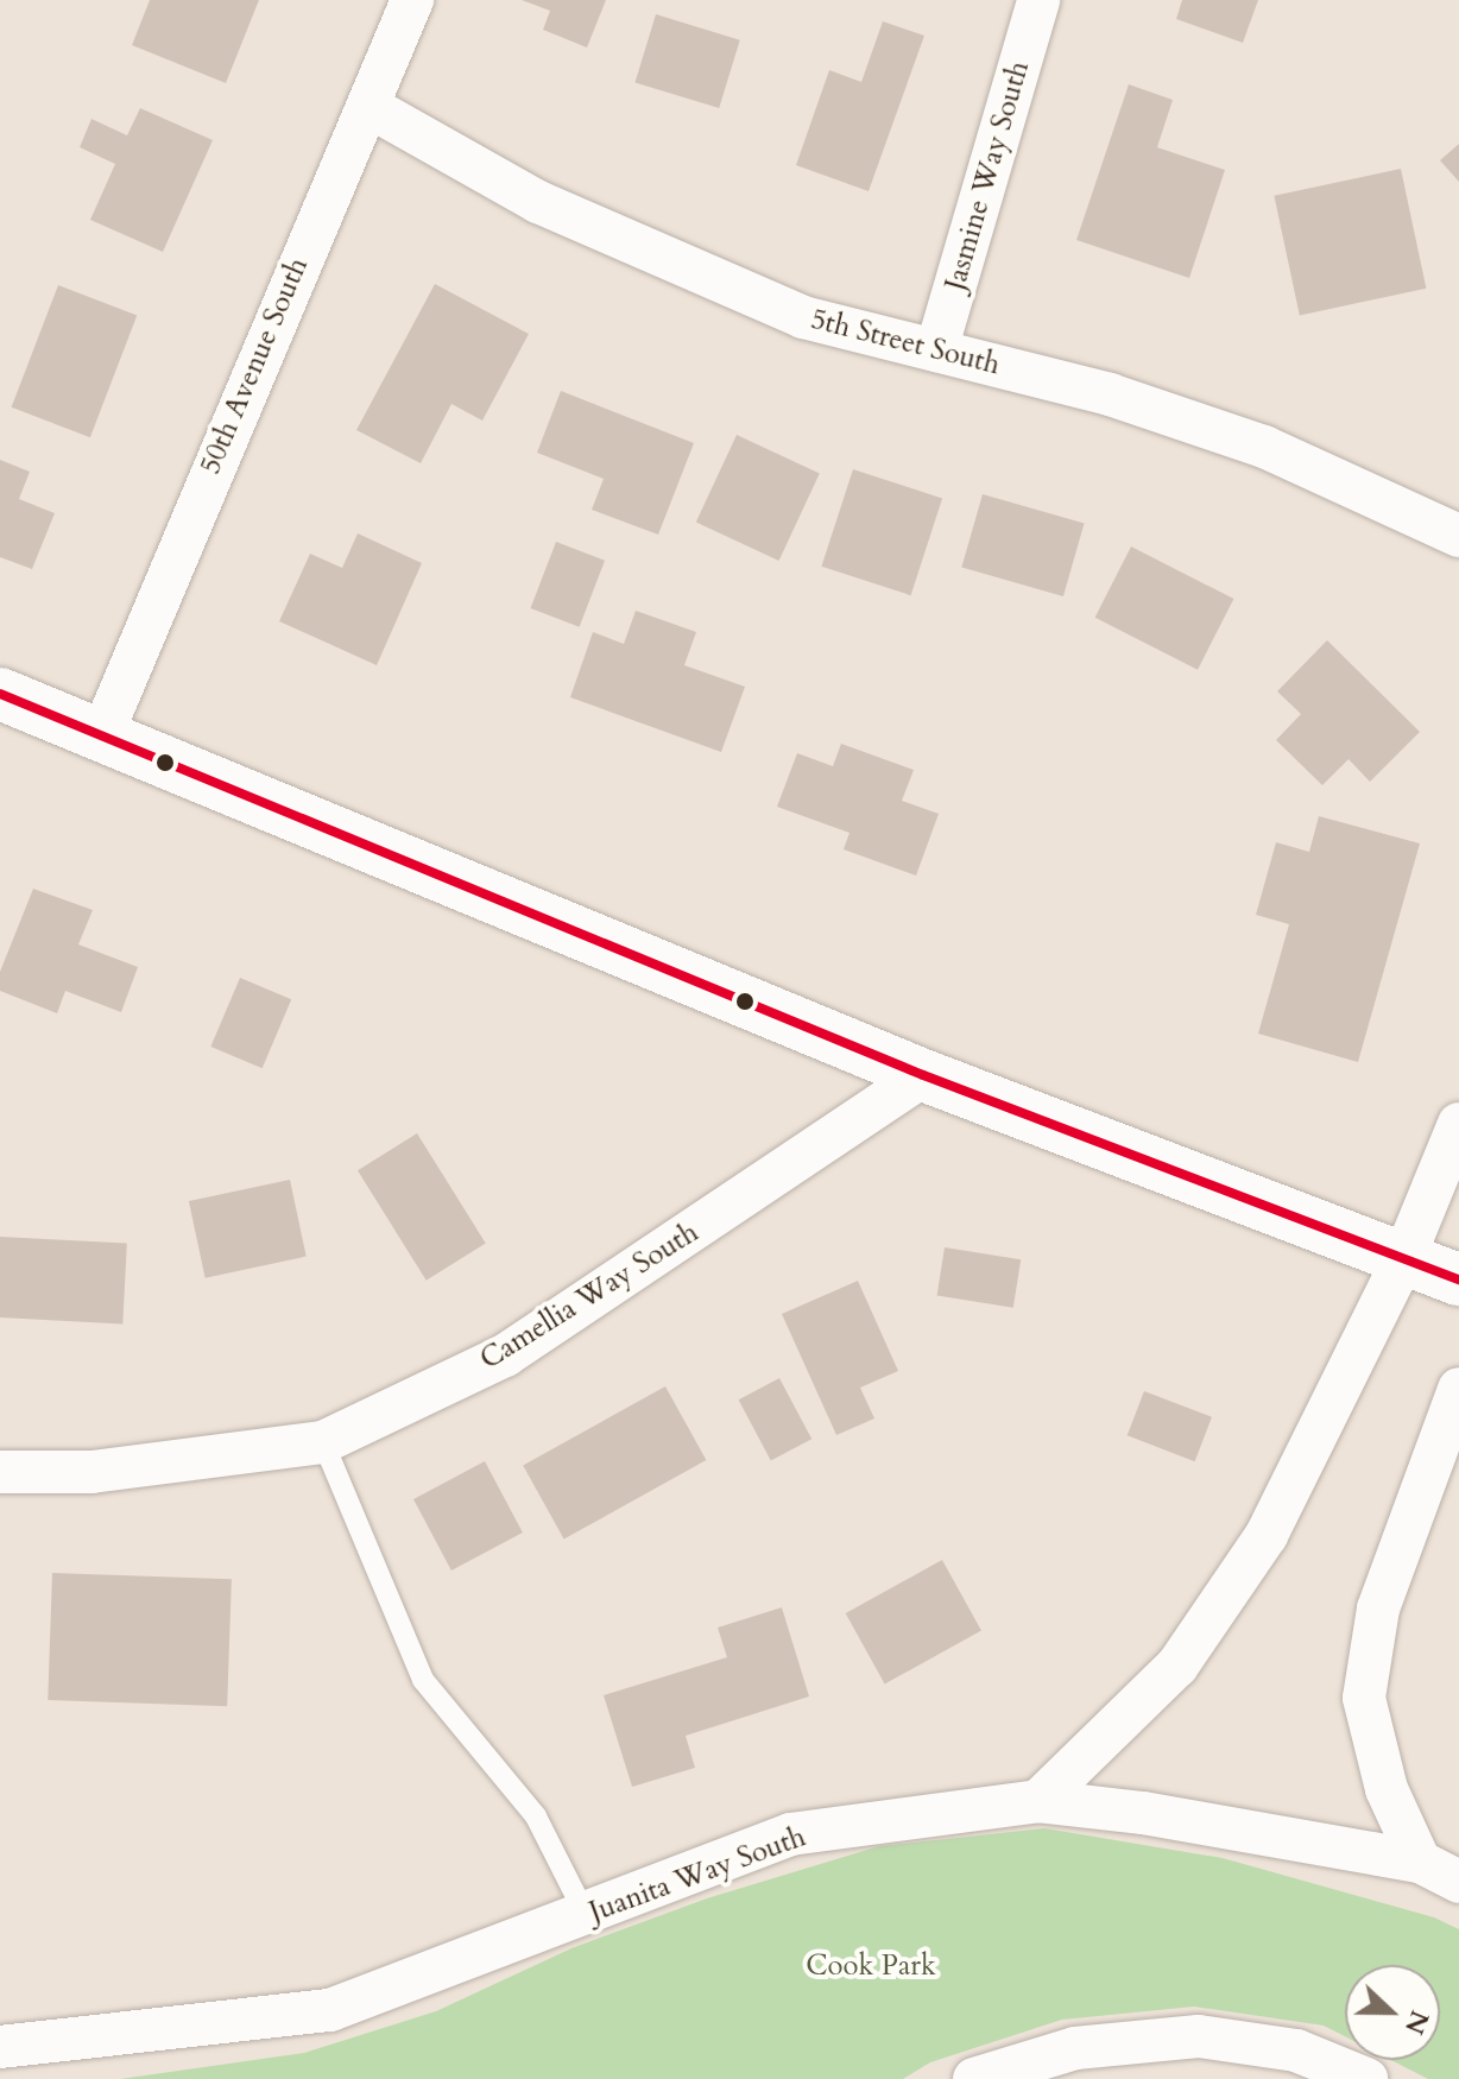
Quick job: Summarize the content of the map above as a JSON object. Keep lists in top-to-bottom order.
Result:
{
  "streets": {
    "street": [
      "Jasmine Way South",
      "5th Street South",
      "50th Avenue South",
      "Camellia Way South",
      "Juanita Way South"
    ]
  },
  "crossings": [
    ["Jasmine Way South", "5th Street South"],
    ["5th Street South", "50th Avenue South"]
  ],
  "parks": ["Cook Park"],
  "north": "right"
}
